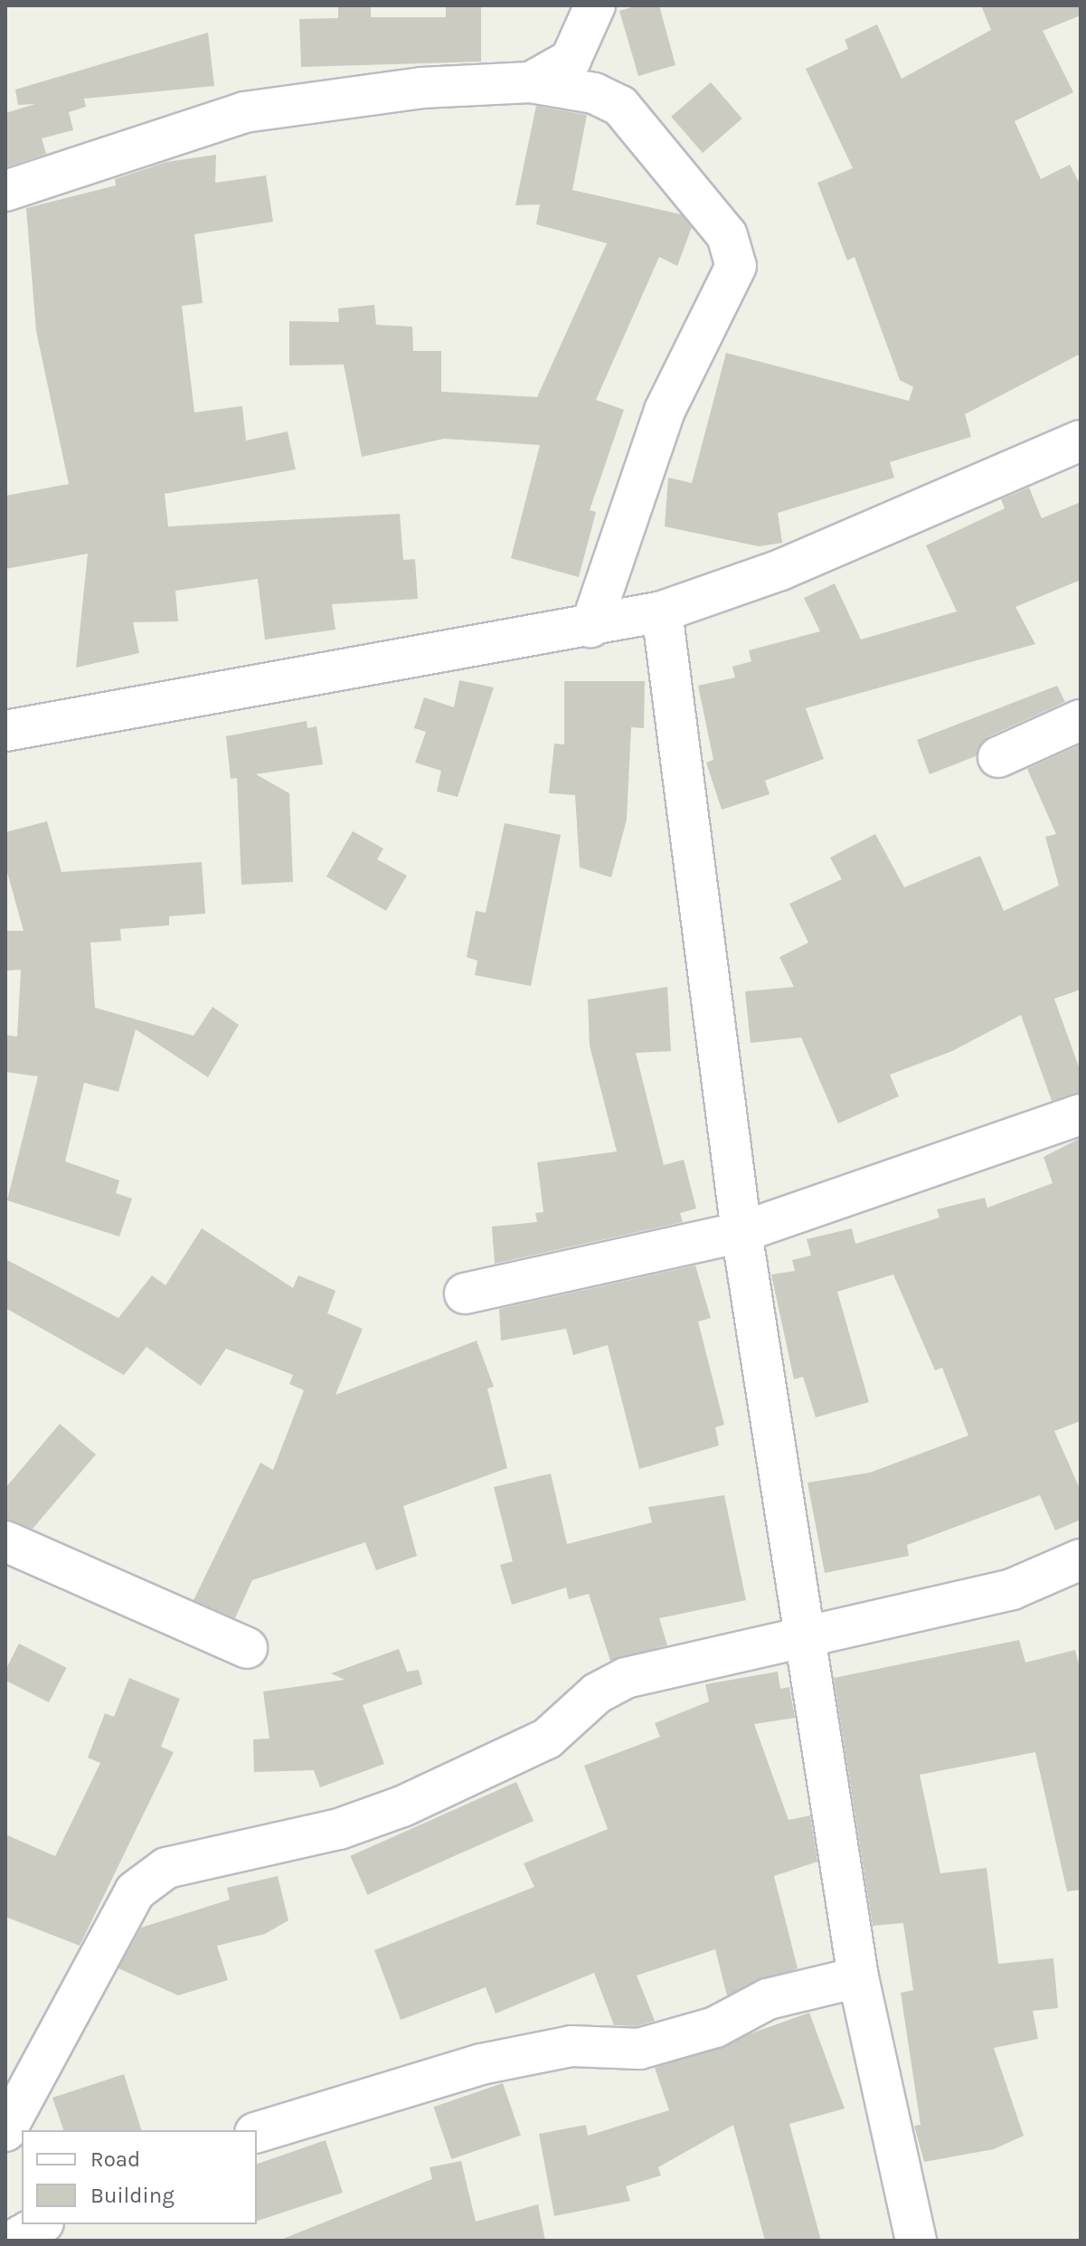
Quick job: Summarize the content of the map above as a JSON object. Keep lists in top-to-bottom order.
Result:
{
  "legend": ["Road", "Building"]
}
